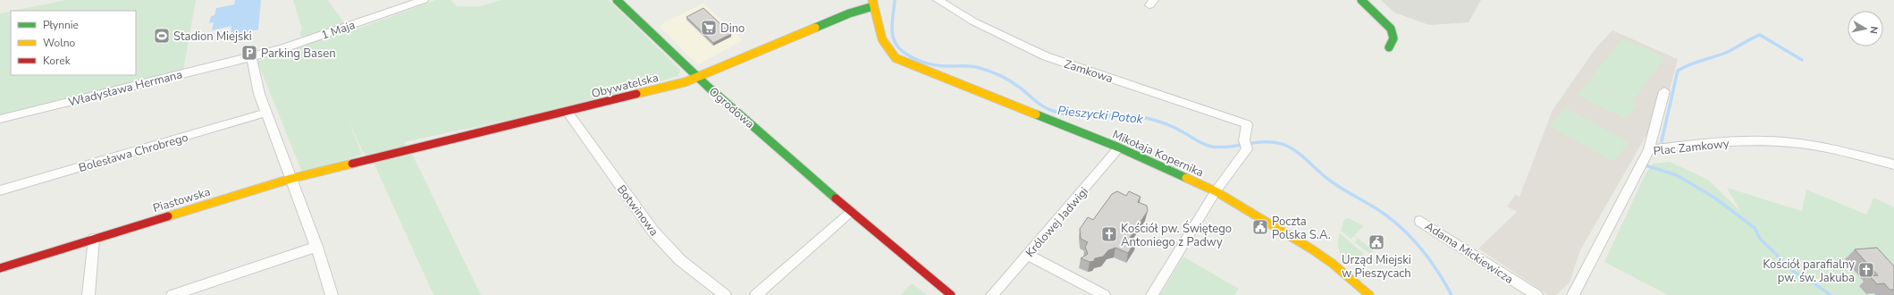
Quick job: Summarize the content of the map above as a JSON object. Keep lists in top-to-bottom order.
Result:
{
  "streets": {
    "street": [
      "1 Maja",
      "Zamkowa",
      "Obywatelska",
      "Władysława Hermana",
      "Ogrodowa",
      "Plac Zamkowy",
      "Bolesława Chrobrego",
      "Mikołaja Kopernika",
      "Piastowska",
      "Botwinowa",
      "Królowej Jadwigi",
      "Adama Mickiewicza"
    ]
  },
  "crossings": [
    ["1 Maja", "Władysława Hermana"],
    ["Zamkowa", "Mikołaja Kopernika"],
    ["Obywatelska", "Ogrodowa"],
    ["Obywatelska", "Mikołaja Kopernika"],
    ["Obywatelska", "Piastowska"],
    ["Obywatelska", "Botwinowa"],
    ["Mikołaja Kopernika", "Królowej Jadwigi"]
  ],
  "water": ["Pieszycki Potok"],
  "places": {
    "supermarket": ["Dino"],
    "sports": ["Stadion Miejski"],
    "parking": ["Parking Basen"],
    "public building": ["Poczta Polska S.A.", "Urząd Miejski w Pieszycach"],
    "church": ["Kościół pw. Świętego Antoniego z Padwy", "Kościół parafialny pw. św. Jakuba"]
  },
  "legend": ["Płynnie", "Wolno", "Korek"],
  "north": "right"
}
